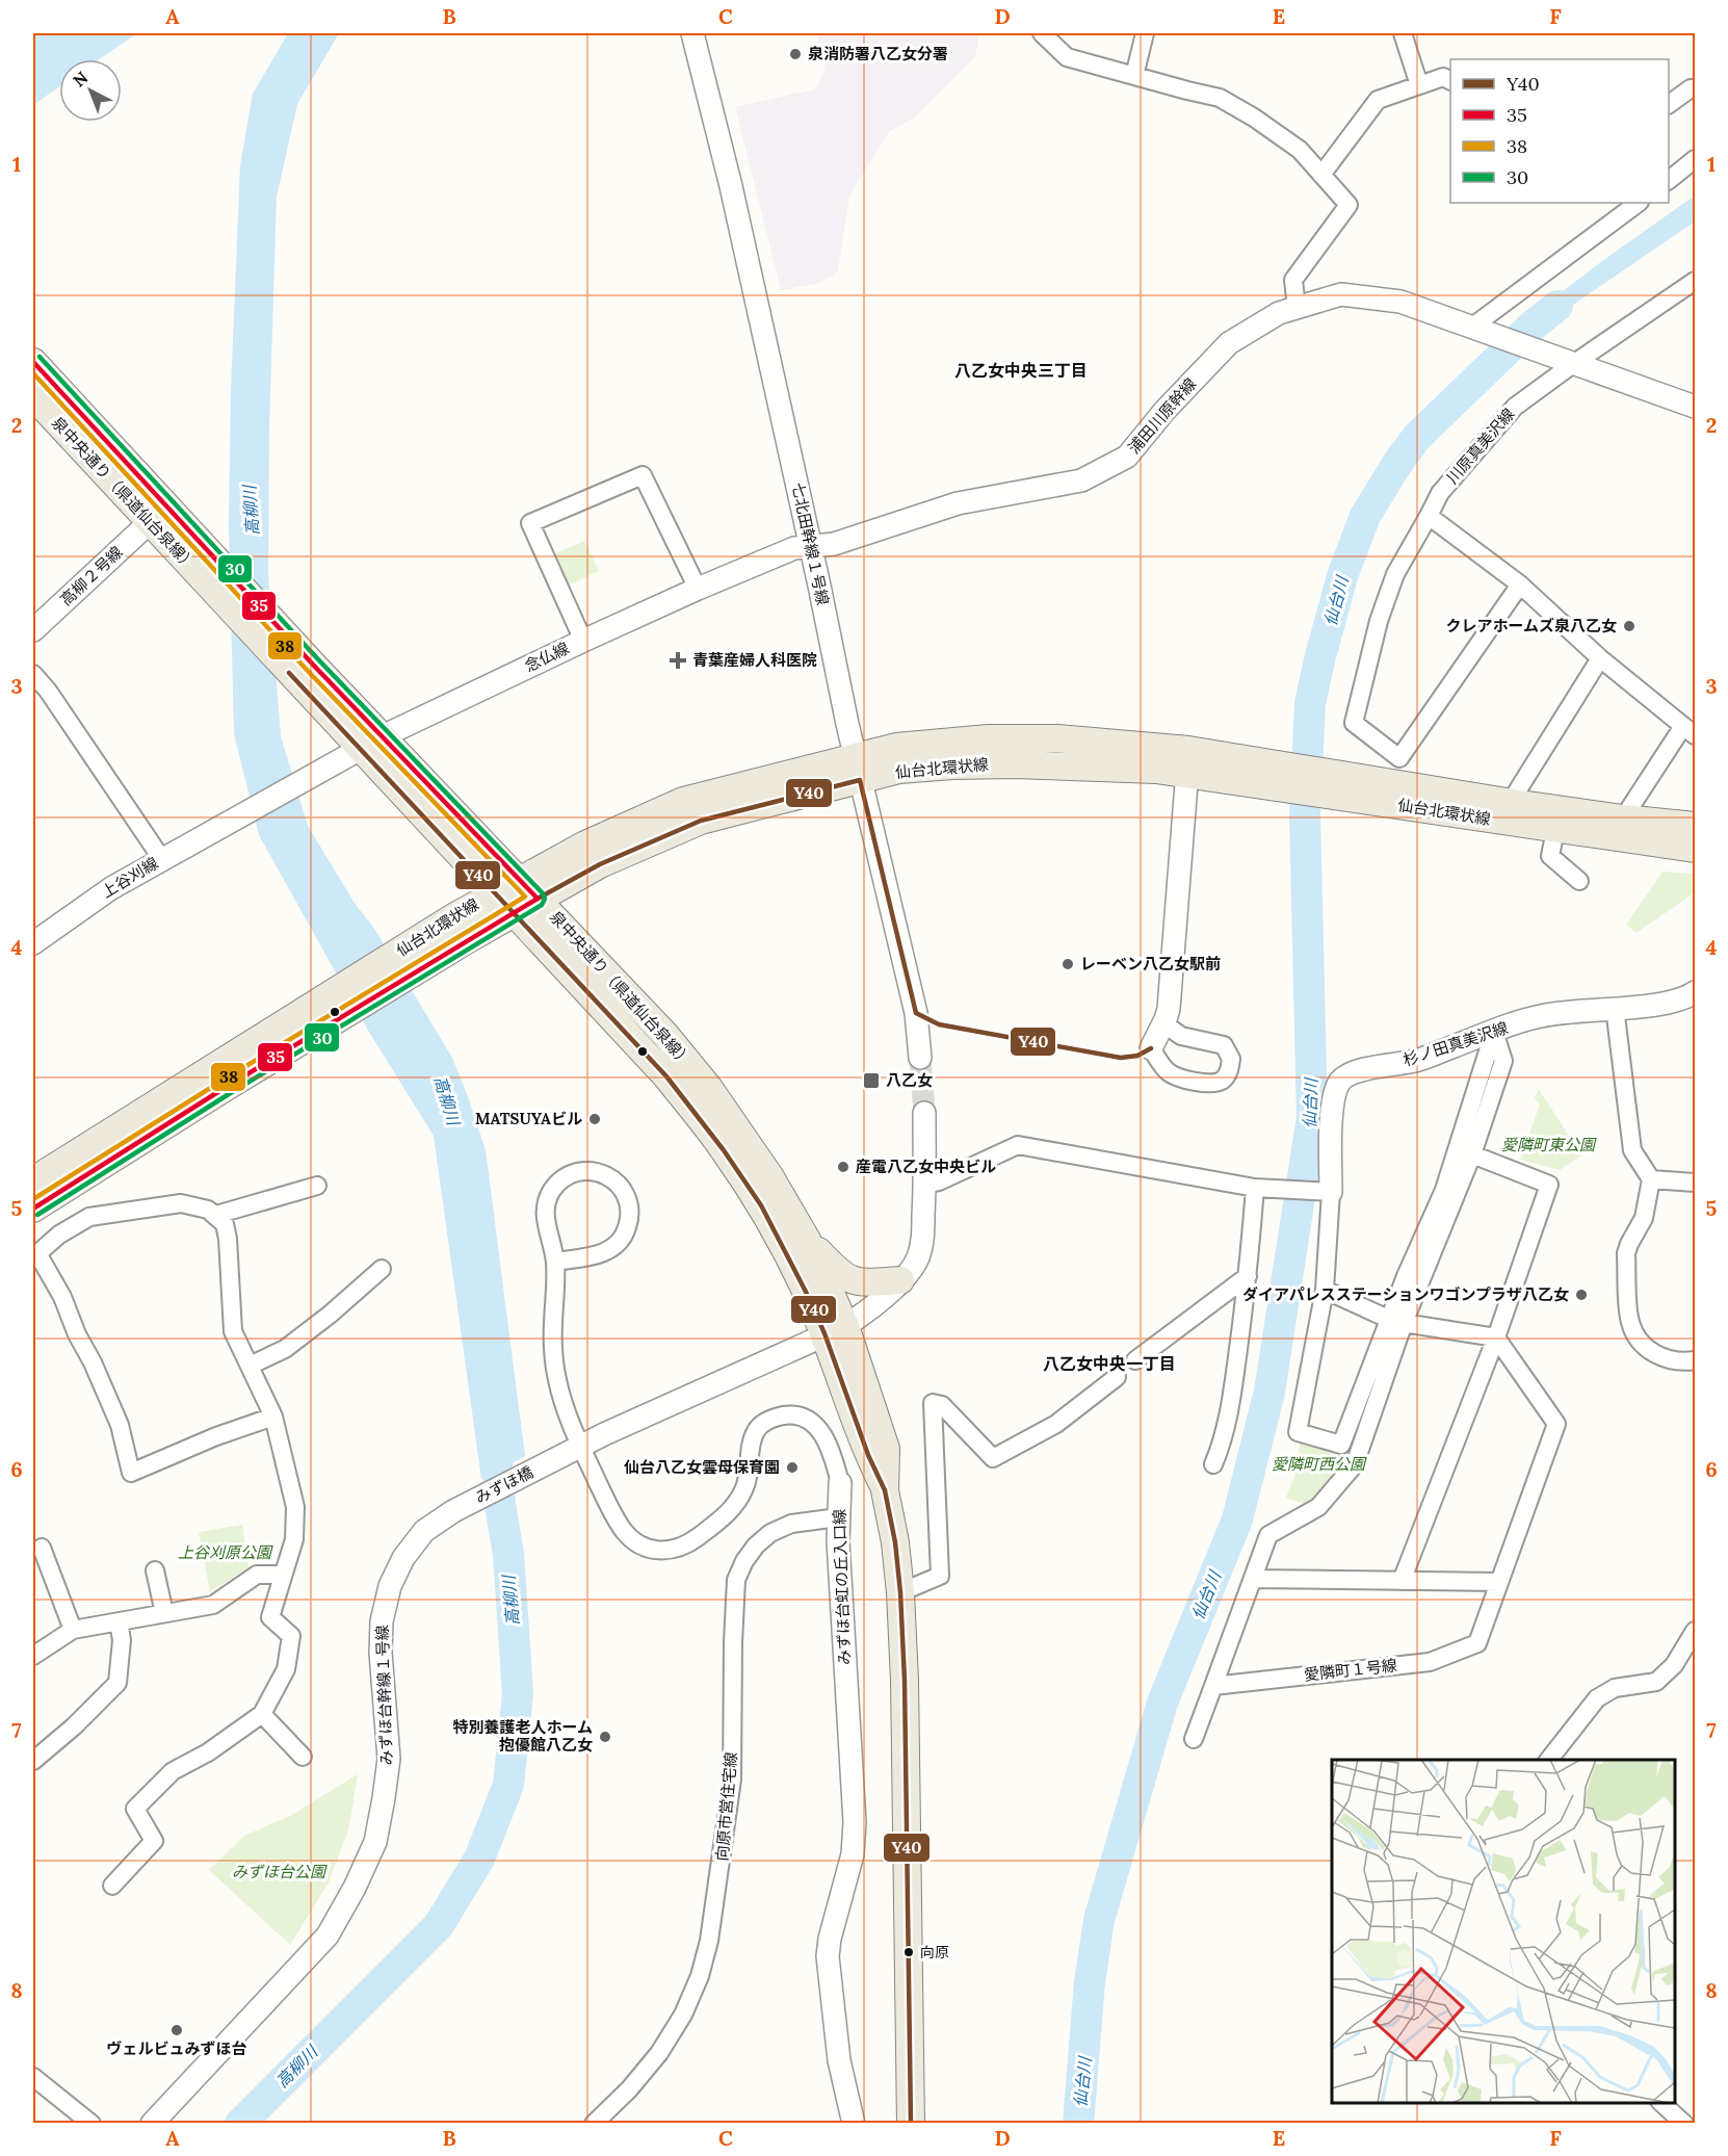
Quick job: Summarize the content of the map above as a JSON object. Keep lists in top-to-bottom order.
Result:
{
  "streets": {
    "main road": ["泉中央通り（県道仙台泉線）", "仙台北環状線"],
    "street": [
      "浦田川原幹線",
      "川原真美沢線",
      "七北田幹線１号線",
      "高柳２号線",
      "念仏線",
      "上谷刈線",
      "杉ノ田真美沢線",
      "みずほ橋",
      "みずほ台虹の丘入口線",
      "愛隣町１号線",
      "みずほ台幹線１号線",
      "向原市営住宅線"
    ]
  },
  "crossings": [
    ["浦田川原幹線", "川原真美沢線"],
    ["浦田川原幹線", "七北田幹線１号線"],
    ["浦田川原幹線", "念仏線"],
    ["泉中央通り（県道仙台泉線）", "高柳２号線"],
    ["泉中央通り（県道仙台泉線）", "念仏線"],
    ["泉中央通り（県道仙台泉線）", "仙台北環状線"],
    ["七北田幹線１号線", "念仏線"],
    ["七北田幹線１号線", "仙台北環状線"],
    ["念仏線", "上谷刈線"],
    ["みずほ橋", "みずほ台虹の丘入口線"],
    ["みずほ橋", "みずほ台幹線１号線"],
    ["みずほ台虹の丘入口線", "向原市営住宅線"]
  ],
  "districts": ["八乙女中央三丁目", "八乙女中央一丁目"],
  "water": ["高柳川", "仙台川"],
  "parks": [
    "愛隣町東公園",
    "愛隣町西公園",
    "上谷刈原公園",
    "みずほ台公園"
  ],
  "places": {
    "other": [
      "泉消防署八乙女分署",
      "クレアホームズ泉八乙女",
      "レーベン八乙女駅前",
      "MATSUYAビル",
      "産電八乙女中央ビル",
      "ダイアパレスステーションワゴンプラザ八乙女",
      "仙台八乙女雲母保育園",
      "特別養護老人ホーム 抱優館八乙女",
      "向原",
      "ヴェルビュみずほ台"
    ],
    "health": ["青葉産婦人科医院"],
    "transit": ["八乙女"]
  },
  "lines": [
    "transit line 30",
    "transit line 35",
    "transit line 38",
    "transit line Y40"
  ],
  "legend": [
    "Y40",
    "35",
    "38",
    "30"
  ],
  "north": "top left",
  "grid": {
    "columns": [
      "A",
      "B",
      "C",
      "D",
      "E",
      "F"
    ],
    "rows": [
      "1",
      "2",
      "3",
      "4",
      "5",
      "6",
      "7",
      "8"
    ]
  }
}
